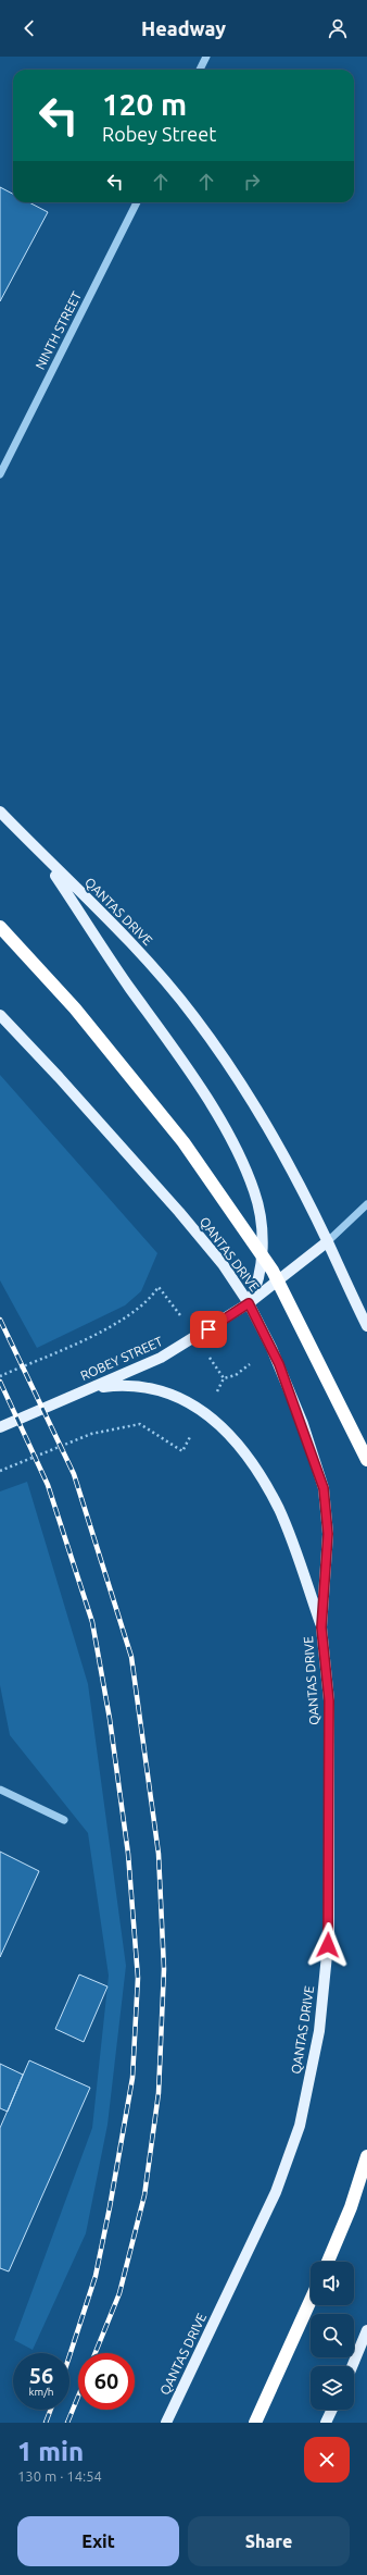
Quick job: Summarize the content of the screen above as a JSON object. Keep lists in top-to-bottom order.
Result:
{
  "streets": {
    "main road": ["QANTAS DRIVE", "ROBEY STREET"],
    "street": ["NINTH STREET"]
  },
  "crossings": [
    ["QANTAS DRIVE", "ROBEY STREET"]
  ],
  "page": {
    "header": "Headway",
    "turn": ["120 m", "Robey Street"],
    "speed": "56 km/h",
    "limit": "60",
    "heading": ["1 min", "130 m · 14:54"],
    "buttons": ["Exit", "Share"]
  }
}
